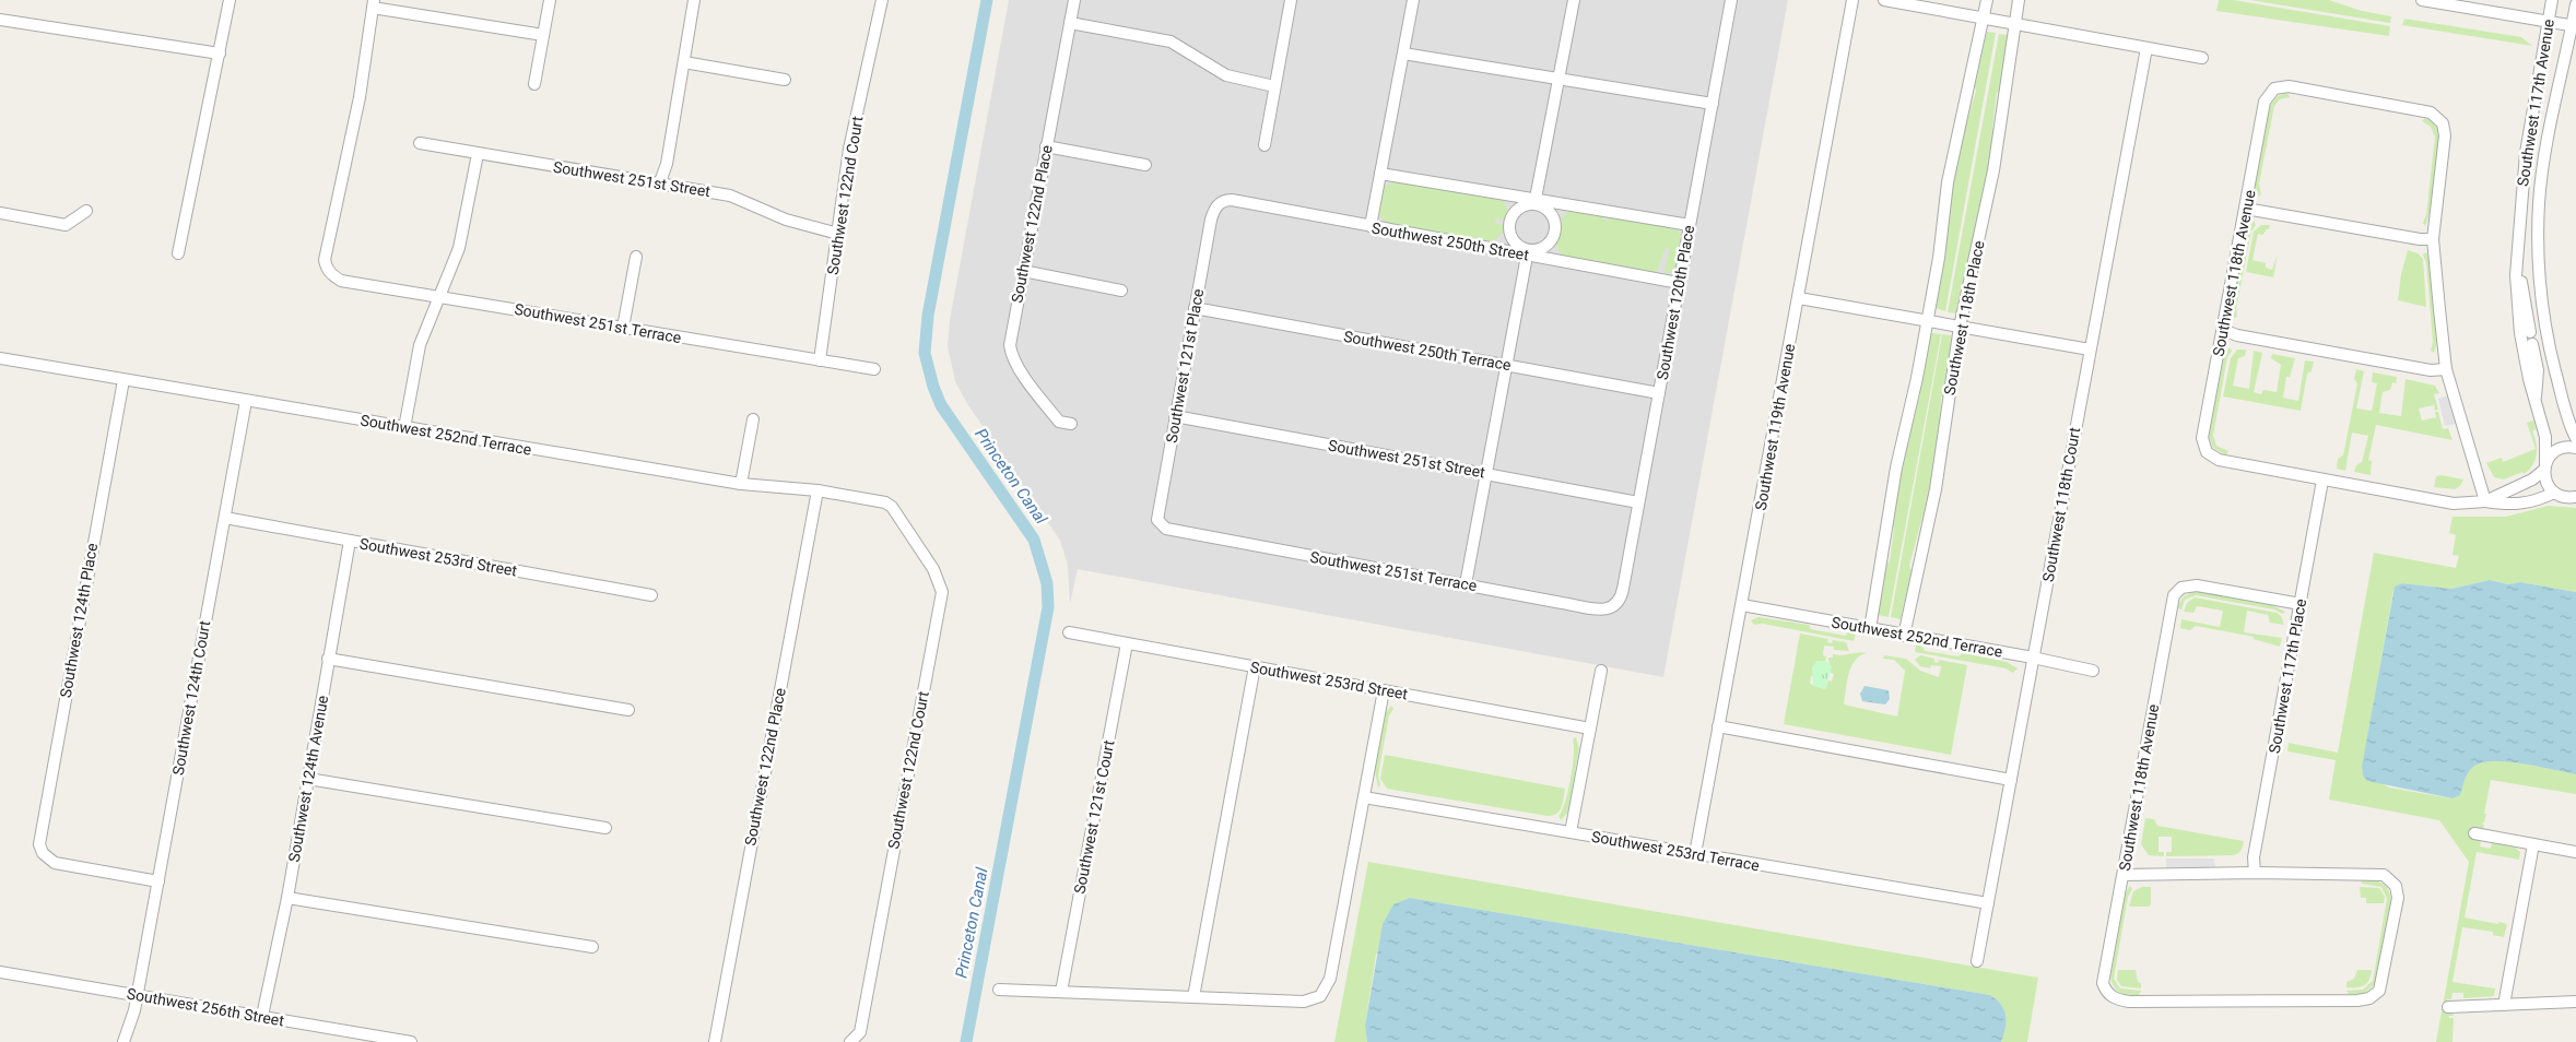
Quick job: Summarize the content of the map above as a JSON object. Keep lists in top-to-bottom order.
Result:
{
  "streets": {
    "street": [
      "Southwest 117th Avenue",
      "Southwest 251st Street",
      "Southwest 122nd Court",
      "Southwest 122nd Place",
      "Southwest 250th Street",
      "Southwest 118th Avenue",
      "Southwest 120th Place",
      "Southwest 118th Place",
      "Southwest 251st Terrace",
      "Southwest 250th Terrace",
      "Southwest 121st Place",
      "Southwest 119th Avenue",
      "Southwest 252nd Terrace",
      "Southwest 118th Court",
      "Southwest 253rd Street",
      "Southwest 124th Place",
      "Southwest 117th Place",
      "Southwest 124th Court",
      "Southwest 124th Avenue",
      "Southwest 121st Court",
      "Southwest 253rd Terrace",
      "Southwest 256th Street"
    ]
  },
  "crossings": [
    ["Southwest 251st Street", "Southwest 122nd Court"],
    ["Southwest 251st Street", "Southwest 120th Place"],
    ["Southwest 251st Street", "Southwest 121st Place"],
    ["Southwest 122nd Court", "Southwest 251st Terrace"],
    ["Southwest 122nd Court", "Southwest 252nd Terrace"],
    ["Southwest 122nd Place", "Southwest 252nd Terrace"],
    ["Southwest 250th Street", "Southwest 120th Place"],
    ["Southwest 250th Street", "Southwest 121st Place"],
    ["Southwest 118th Avenue", "Southwest 117th Place"],
    ["Southwest 120th Place", "Southwest 251st Terrace"],
    ["Southwest 120th Place", "Southwest 250th Terrace"],
    ["Southwest 118th Place", "Southwest 252nd Terrace"],
    ["Southwest 251st Terrace", "Southwest 121st Place"],
    ["Southwest 250th Terrace", "Southwest 121st Place"],
    ["Southwest 119th Avenue", "Southwest 252nd Terrace"],
    ["Southwest 119th Avenue", "Southwest 253rd Terrace"],
    ["Southwest 252nd Terrace", "Southwest 118th Court"],
    ["Southwest 252nd Terrace", "Southwest 124th Place"],
    ["Southwest 252nd Terrace", "Southwest 124th Court"],
    ["Southwest 118th Court", "Southwest 253rd Terrace"],
    ["Southwest 253rd Street", "Southwest 124th Court"],
    ["Southwest 253rd Street", "Southwest 124th Avenue"],
    ["Southwest 253rd Street", "Southwest 121st Court"],
    ["Southwest 124th Place", "Southwest 124th Court"],
    ["Southwest 124th Court", "Southwest 256th Street"],
    ["Southwest 124th Avenue", "Southwest 256th Street"]
  ],
  "water": ["Princeton Canal"]
}
